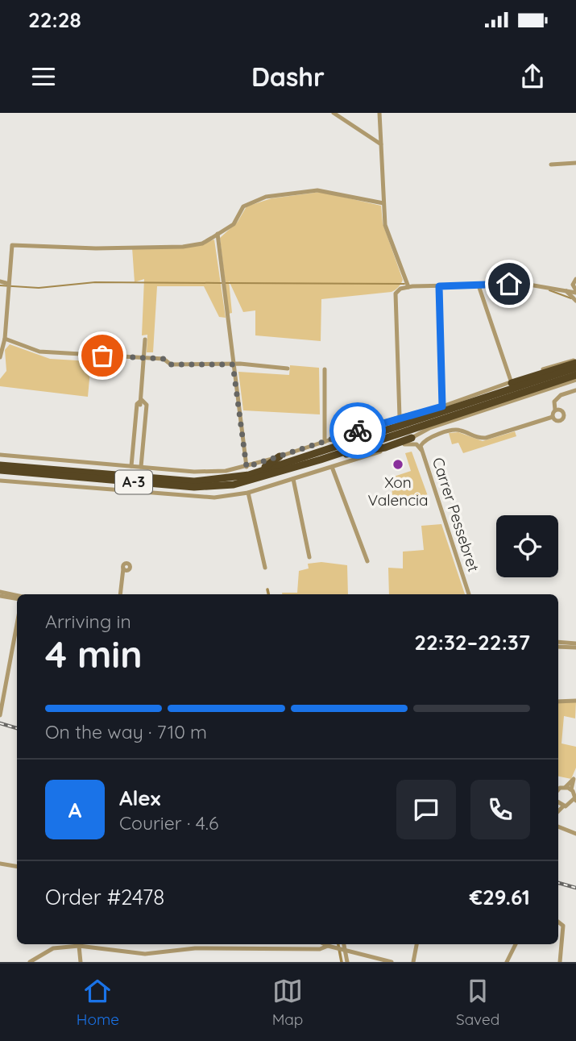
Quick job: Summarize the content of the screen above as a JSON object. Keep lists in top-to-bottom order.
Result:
{
  "streets": {
    "highway": ["A-3"],
    "street": ["Carrer Pessebret"]
  },
  "places": ["Xon Valencia"],
  "page": {
    "status": "22:28",
    "header": "Dashr",
    "heading": ["4 min", "Arriving in", "22:32–22:37"],
    "panel": [
      "Alex",
      "Courier · 4.6",
      "Order #2478",
      "€29.61"
    ],
    "bar": "On the way · 710 m",
    "round": "A",
    "tabs": ["Home", "Map", "Saved"]
  }
}
